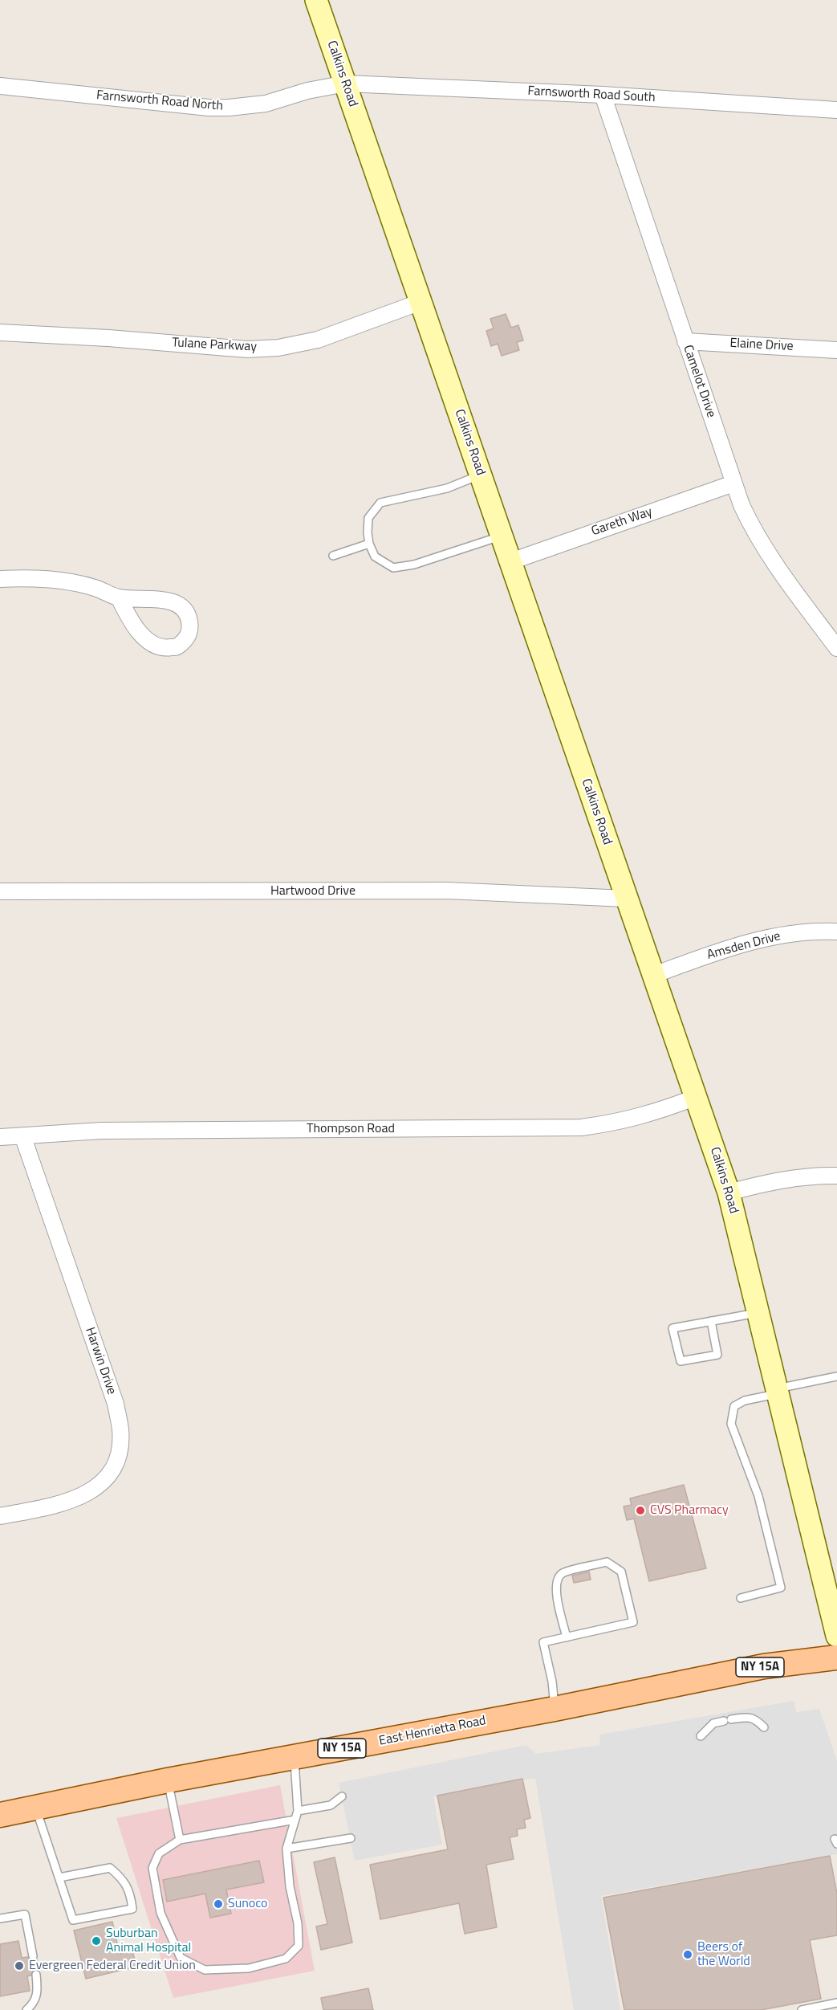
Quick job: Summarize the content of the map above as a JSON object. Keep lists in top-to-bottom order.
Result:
{
  "streets": {
    "main road": ["Calkins Road", "NY 15A", "East Henrietta Road"],
    "street": [
      "Farnsworth Road South",
      "Farnsworth Road North",
      "Tulane Parkway",
      "Elaine Drive",
      "Camelot Drive",
      "Gareth Way",
      "Hartwood Drive",
      "Amsden Drive",
      "Thompson Road",
      "Harwin Drive"
    ]
  },
  "crossings": [
    ["Calkins Road", "Farnsworth Road South"],
    ["Calkins Road", "Farnsworth Road North"],
    ["Calkins Road", "Tulane Parkway"],
    ["Calkins Road", "Gareth Way"],
    ["Calkins Road", "Hartwood Drive"],
    ["Calkins Road", "Amsden Drive"],
    ["Calkins Road", "Thompson Road"],
    ["Farnsworth Road South", "Farnsworth Road North"],
    ["Farnsworth Road South", "Camelot Drive"],
    ["Elaine Drive", "Camelot Drive"],
    ["Camelot Drive", "Gareth Way"],
    ["Thompson Road", "Harwin Drive"]
  ],
  "places": [
    "CVS Pharmacy",
    "Sunoco",
    "Suburban Animal Hospital",
    "Beers of the World",
    "Evergreen Federal Credit Union"
  ]
}
